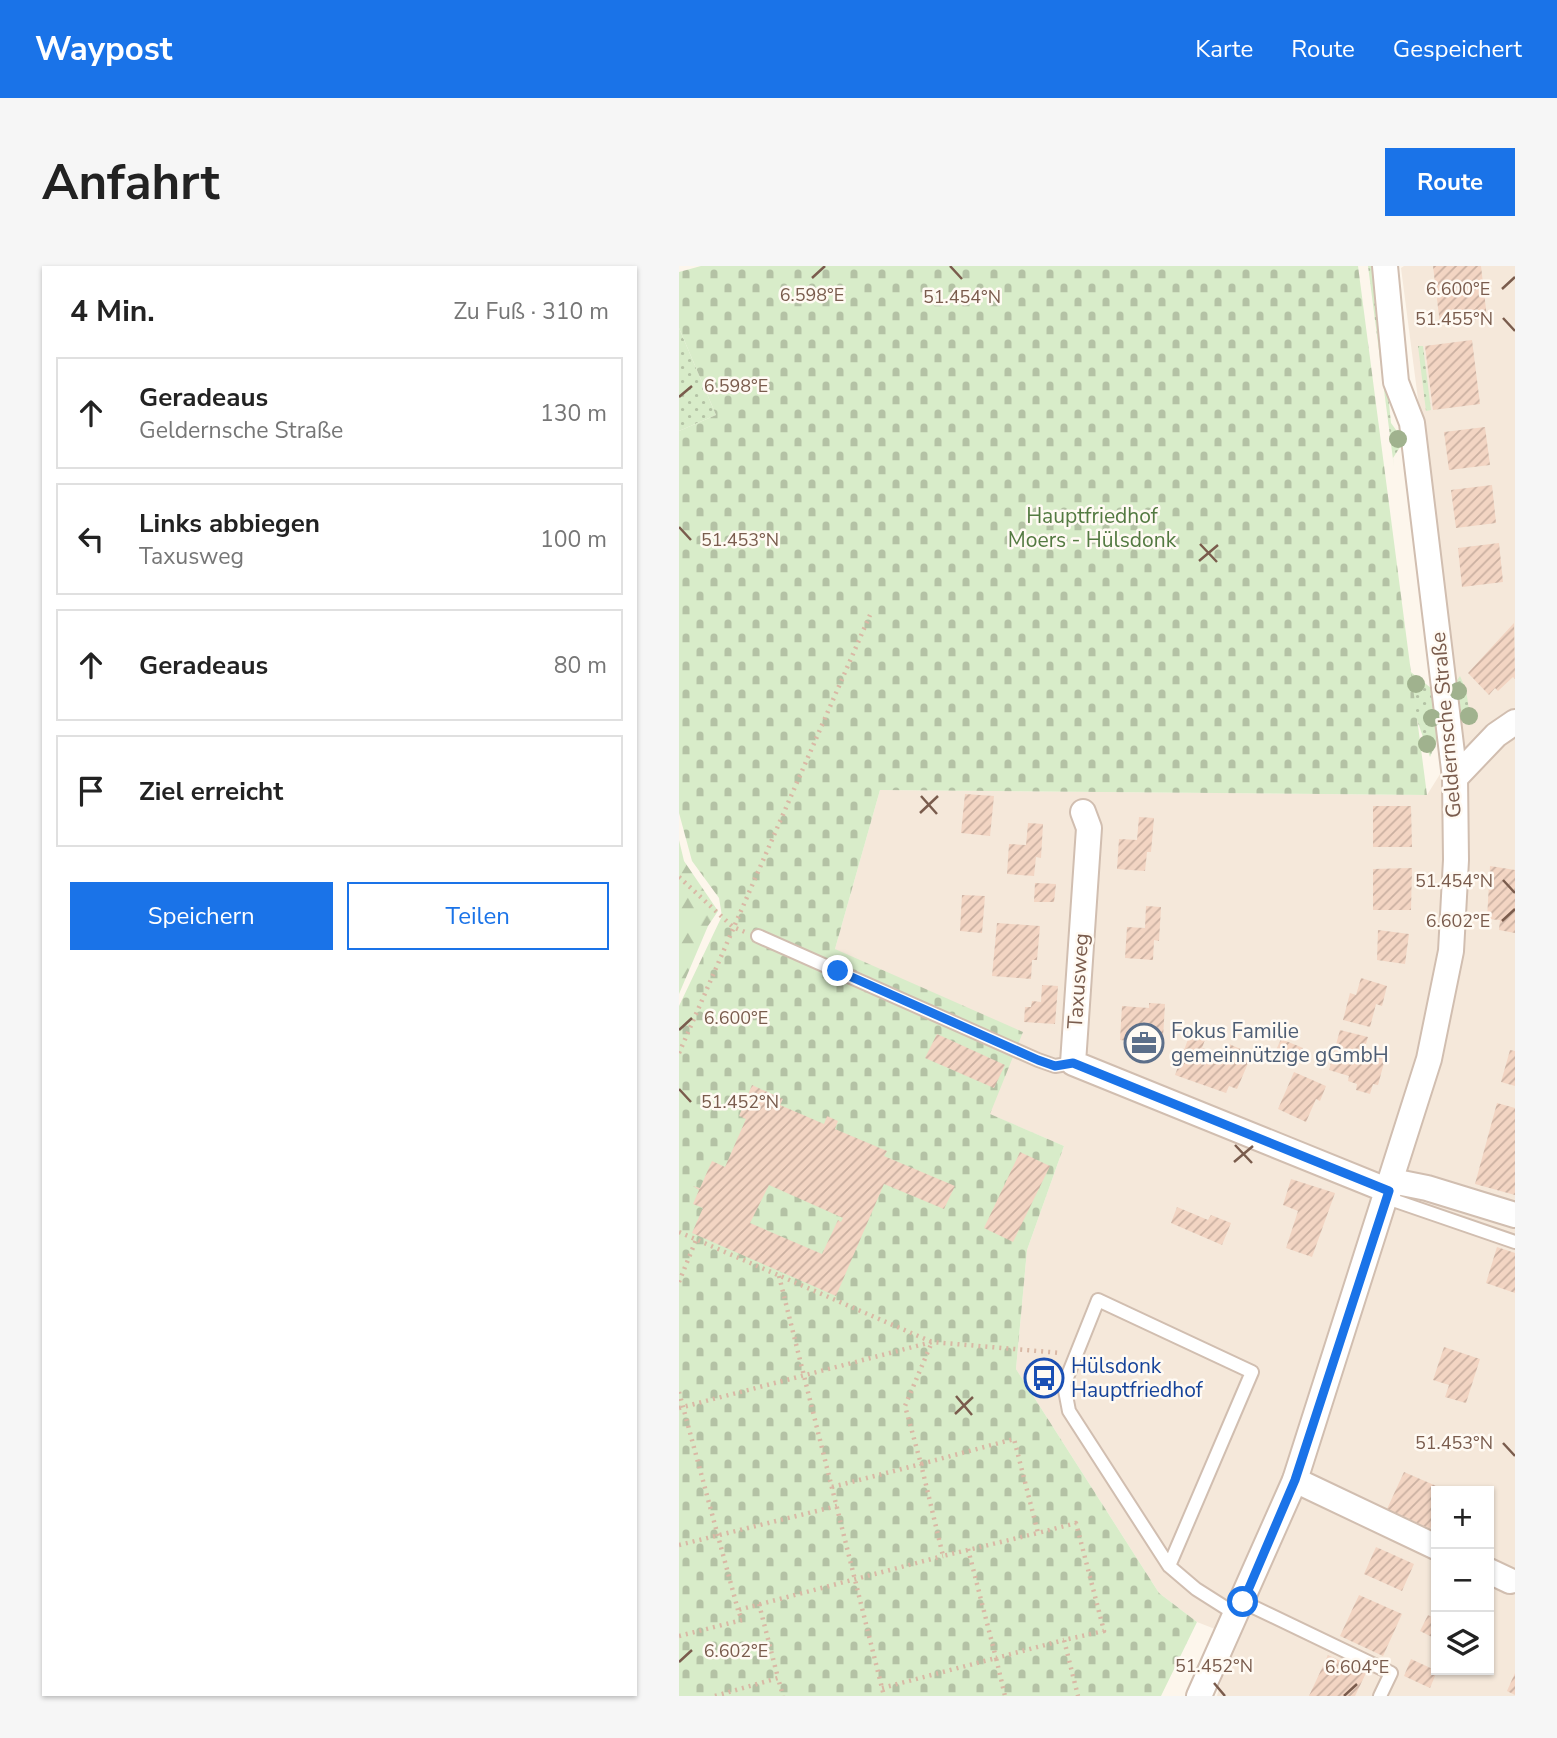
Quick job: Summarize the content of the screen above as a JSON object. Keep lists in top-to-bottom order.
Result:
{
  "streets": {
    "street": ["Geldernsche Straße", "Taxusweg"]
  },
  "parks": ["Hauptfriedhof Moers - Hülsdonk"],
  "places": {
    "office": ["Fokus Familie gemeinnützige gGmbH"],
    "bus stop": ["Hülsdonk Hauptfriedhof"]
  },
  "page": {
    "header": "Waypost",
    "nav": ["Karte", "Route", "Gespeichert"],
    "buttons": [
      "Route",
      ["Speichern", "Teilen"]
    ],
    "title": "Anfahrt",
    "heading": ["4 Min.", "Zu Fuß · 310 m"],
    "list": [
      ["Geradeaus", "Geldernsche Straße", "130 m"],
      ["Links abbiegen", "Taxusweg", "100 m"],
      ["Geradeaus", "80 m"],
      "Ziel erreicht"
    ],
    "map_buttons": ["+", "−"]
  },
  "coordinates": [
    "6.600°E",
    "6.598°E",
    "51.454°N",
    "51.455°N",
    "51.453°N",
    "6.602°E",
    "51.452°N",
    "6.604°E"
  ]
}
